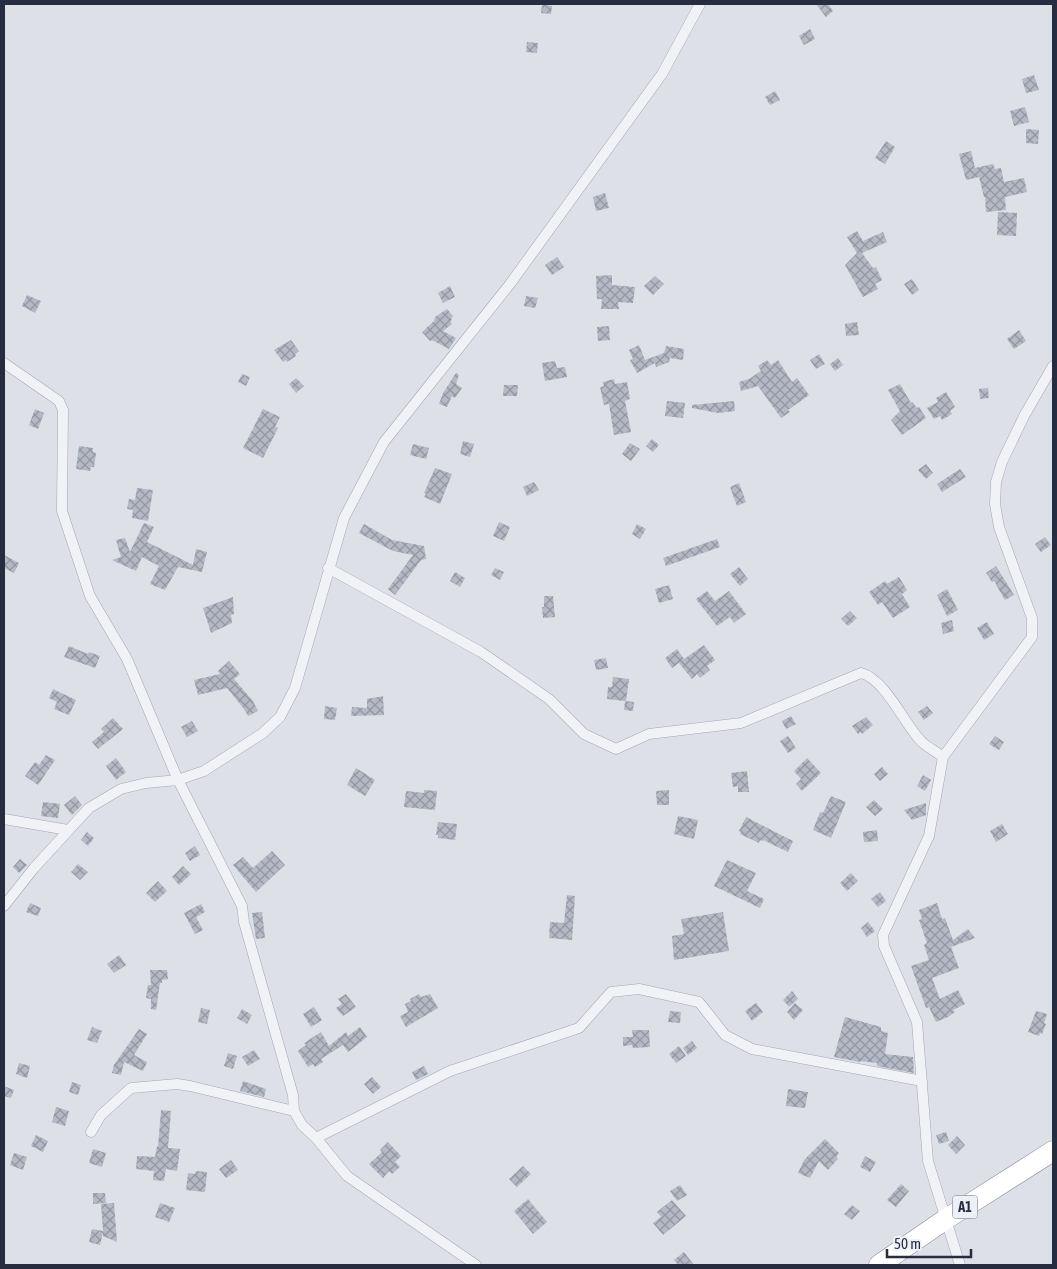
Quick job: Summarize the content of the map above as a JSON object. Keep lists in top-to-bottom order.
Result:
{
  "streets": {
    "highway": ["A1"]
  },
  "scale_bar": "50 m"
}
